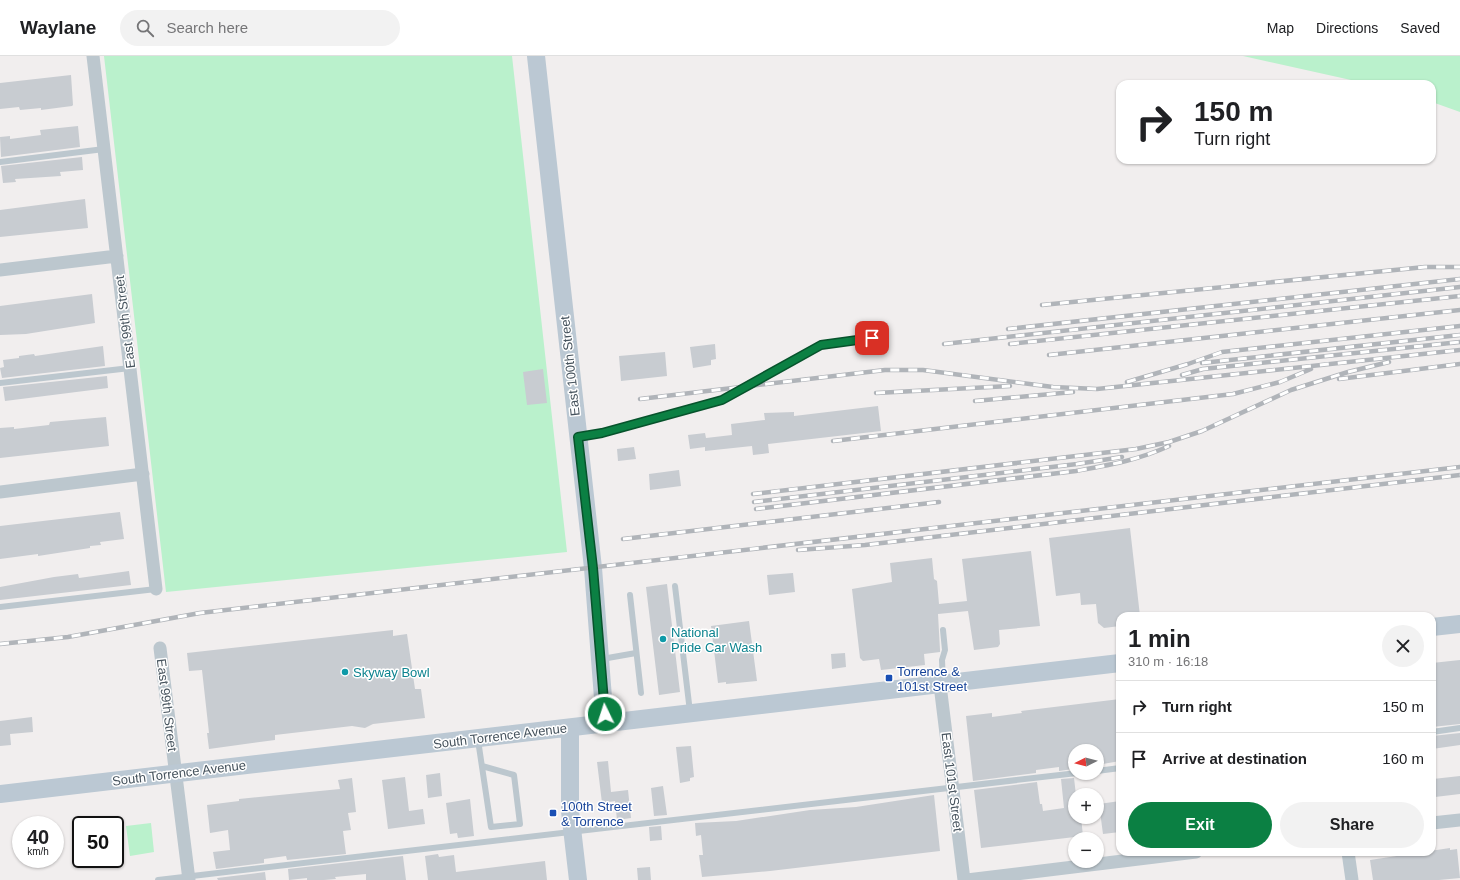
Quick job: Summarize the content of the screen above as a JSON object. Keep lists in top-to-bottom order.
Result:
{
  "streets": {
    "main road": ["East 100th Street", "South Torrence Avenue"],
    "street": ["East 99th Street", "East 101st Street"]
  },
  "crossings": [
    ["East 99th Street", "South Torrence Avenue"],
    ["East 100th Street", "South Torrence Avenue"],
    ["South Torrence Avenue", "East 101st Street"]
  ],
  "places": {
    "other": ["National Pride Car Wash", "Skyway Bowl"],
    "transit": ["Torrence & 101st Street", "100th Street & Torrence"]
  },
  "north": "left",
  "page": {
    "header": "Waylane",
    "search": "Search here",
    "nav": ["Map", "Directions", "Saved"],
    "turn": ["150 m", "Turn right"],
    "heading": ["1 min", "310 m · 16:18"],
    "list": [
      {
        "name": "Turn right",
        "value": "150 m"
      },
      {
        "name": "Arrive at destination",
        "value": "160 m"
      }
    ],
    "map_buttons": ["+", "−"],
    "buttons": ["Exit", "Share"],
    "speed": "40 km/h",
    "limit": "50"
  }
}
